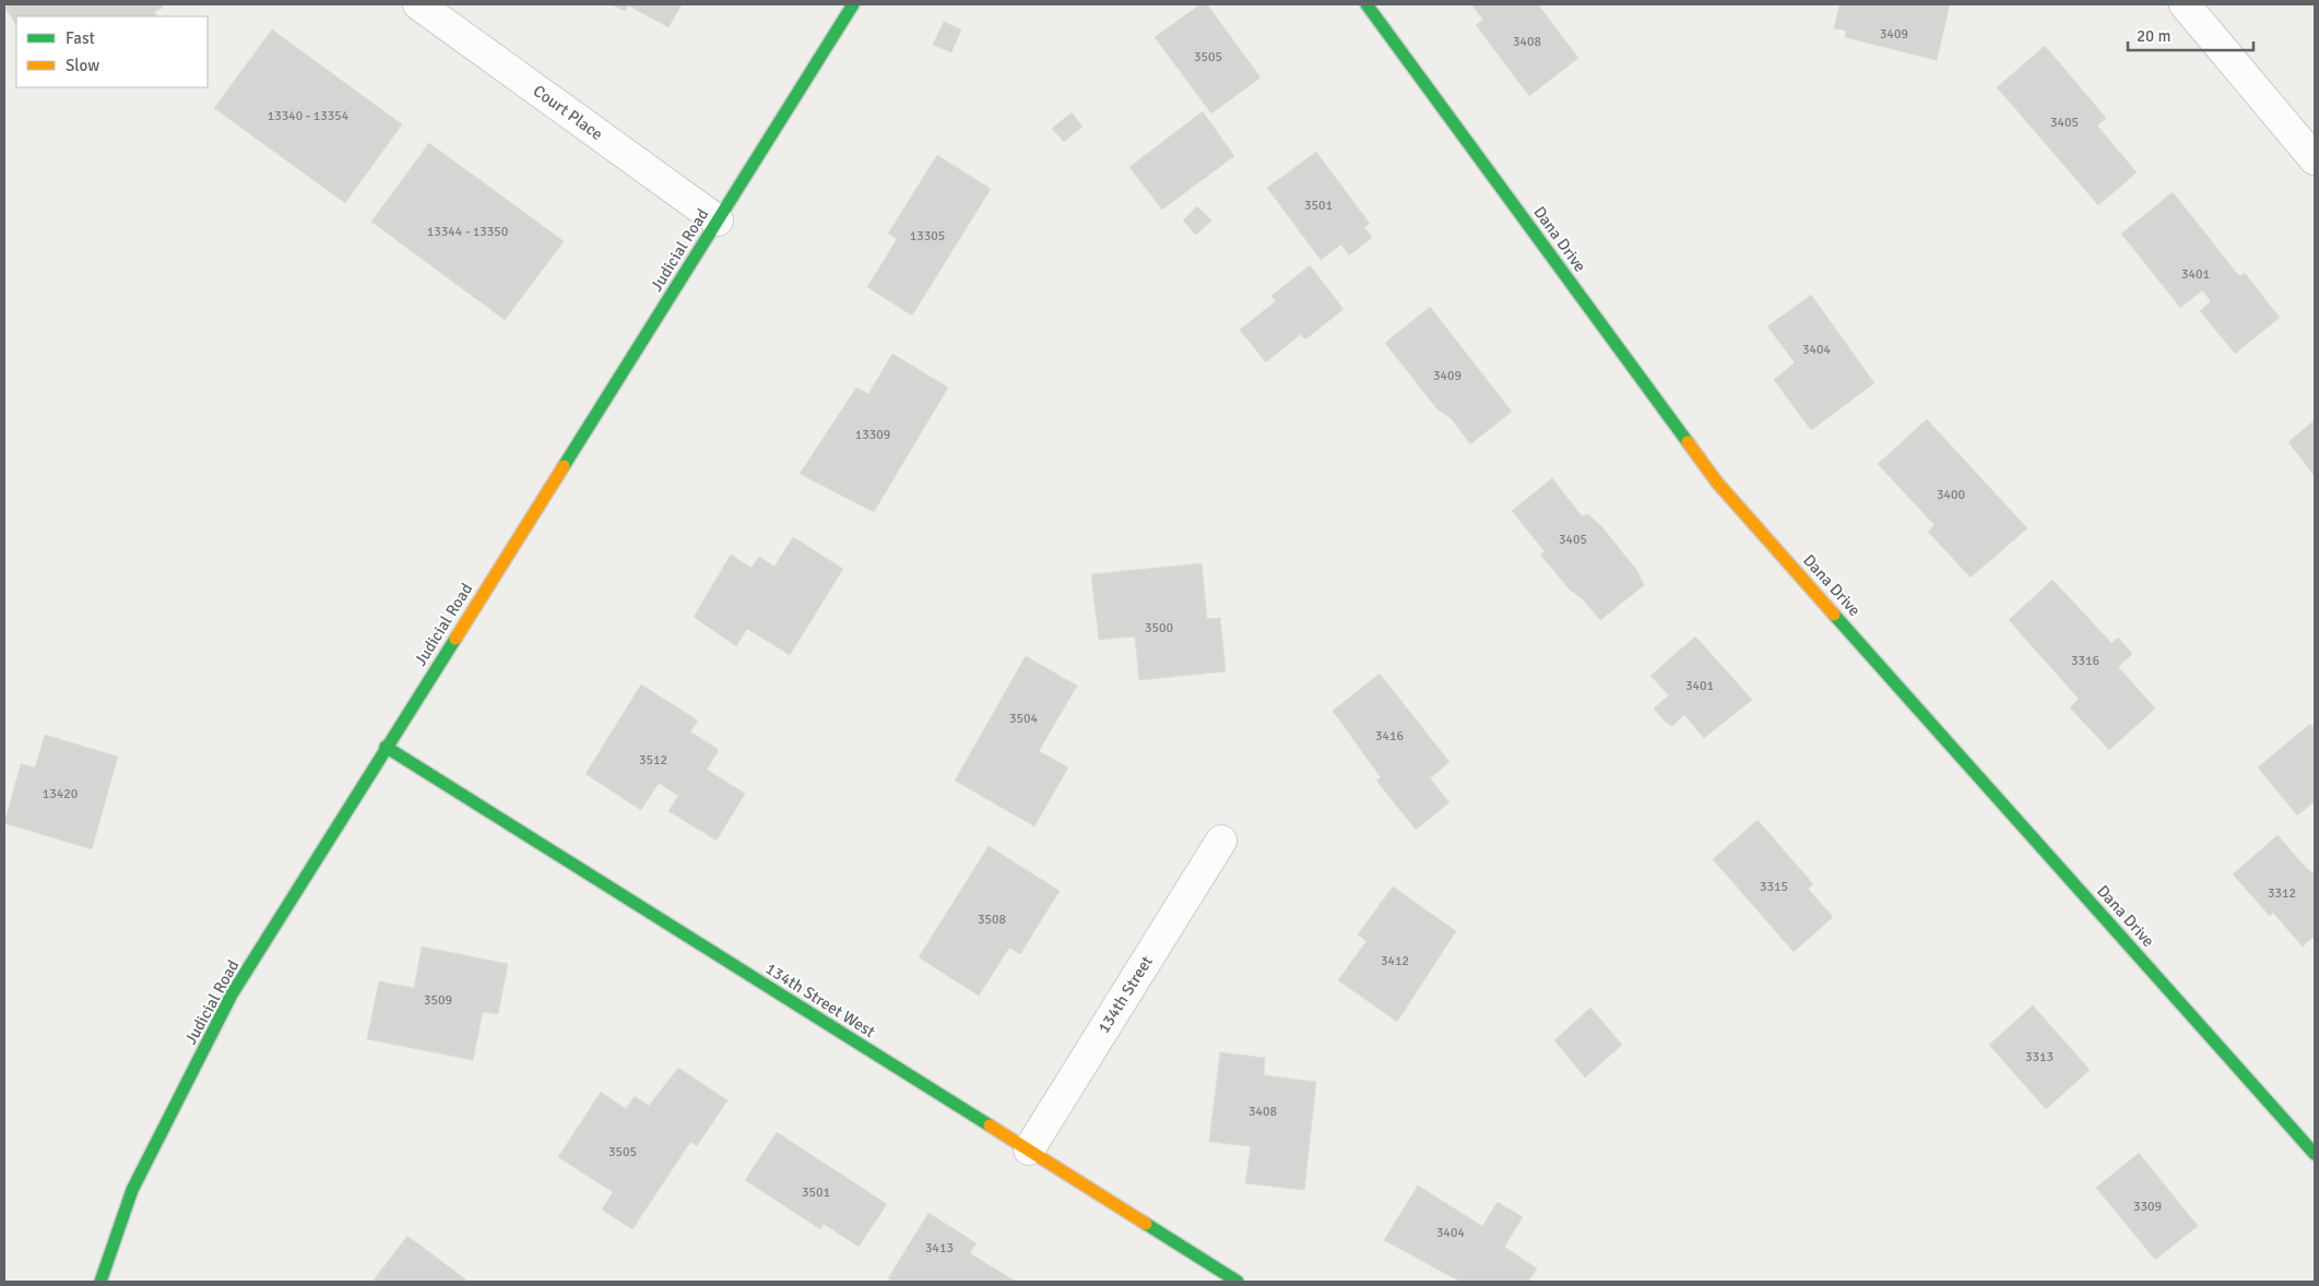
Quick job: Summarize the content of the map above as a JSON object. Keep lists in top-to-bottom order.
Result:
{
  "streets": {
    "street": [
      "Court Place",
      "Dana Drive",
      "Judicial Road",
      "134th Street",
      "134th Street West"
    ]
  },
  "crossings": [
    ["Court Place", "Judicial Road"],
    ["Judicial Road", "134th Street West"],
    ["134th Street", "134th Street West"]
  ],
  "house_numbers": [
    "3409",
    "3408",
    "3505",
    "13340 - 13354",
    "3405",
    "3501",
    "13344 - 13350",
    "13305",
    "3401",
    "3404",
    "3409",
    "13309",
    "3400",
    "3405",
    "3500",
    "3316",
    "3401",
    "3504",
    "3416",
    "3512",
    "13420",
    "3315",
    "3312",
    "3508",
    "3412",
    "3509",
    "3313",
    "3408",
    "3505",
    "3501",
    "3309",
    "3404",
    "3413"
  ],
  "legend": ["Fast", "Slow"],
  "scale_bar": "20 m"
}
